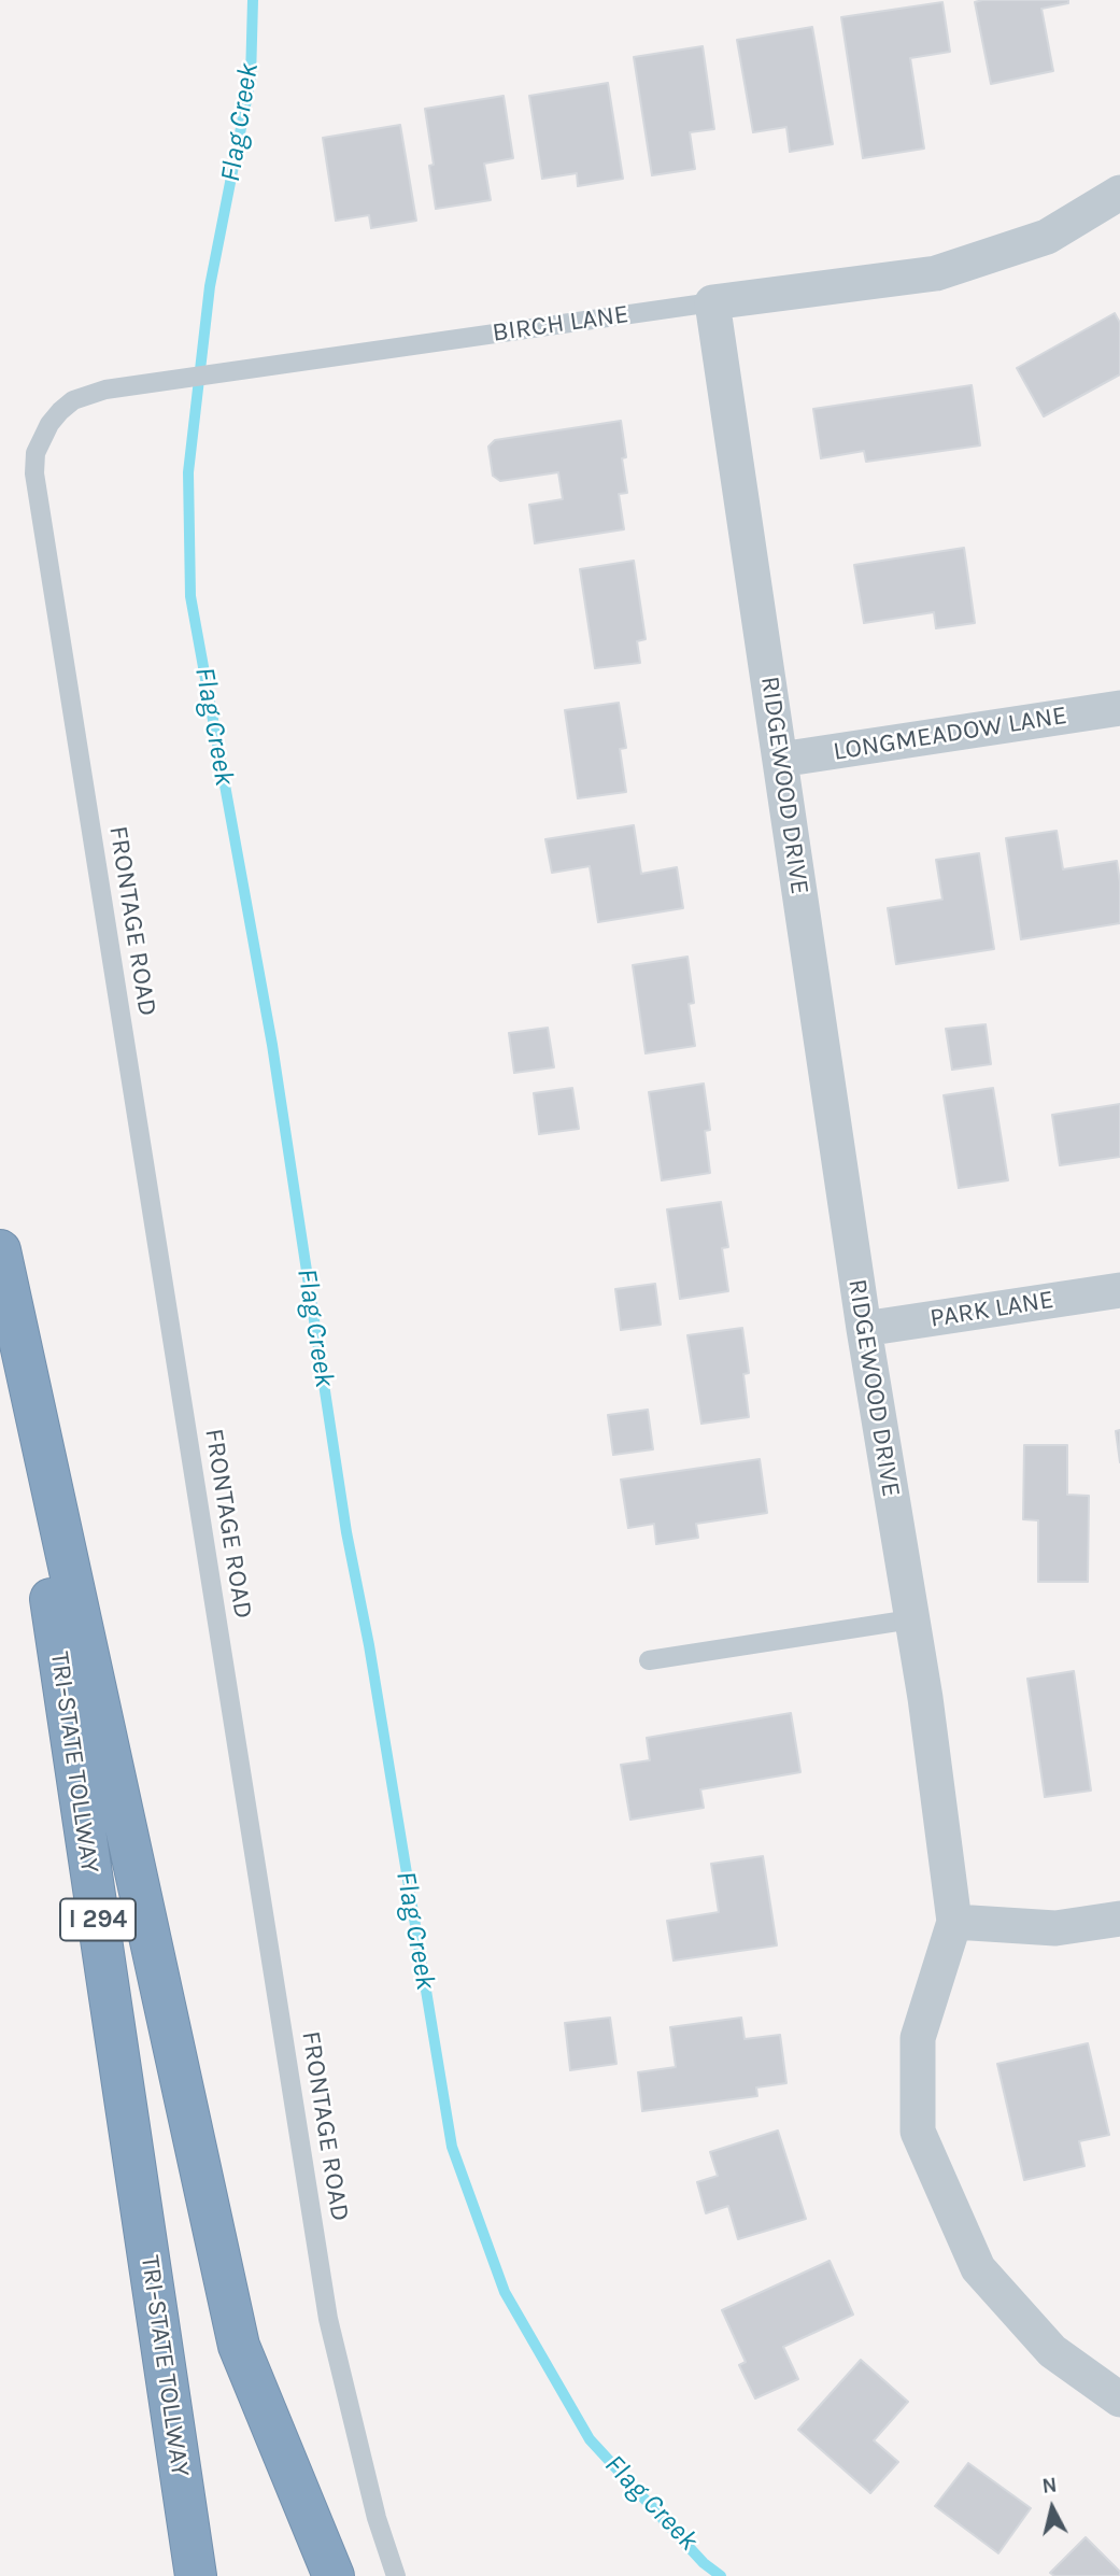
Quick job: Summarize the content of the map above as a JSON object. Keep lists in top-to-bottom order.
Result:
{
  "streets": {
    "highway": ["TRI-STATE TOLLWAY", "I 294"],
    "street": [
      "BIRCH LANE",
      "LONGMEADOW LANE",
      "RIDGEWOOD DRIVE",
      "PARK LANE"
    ],
    "lane": ["FRONTAGE ROAD"]
  },
  "crossings": [
    ["BIRCH LANE", "RIDGEWOOD DRIVE"],
    ["BIRCH LANE", "FRONTAGE ROAD"],
    ["LONGMEADOW LANE", "RIDGEWOOD DRIVE"],
    ["RIDGEWOOD DRIVE", "PARK LANE"]
  ],
  "water": ["Flag Creek"],
  "north": "top"
}
